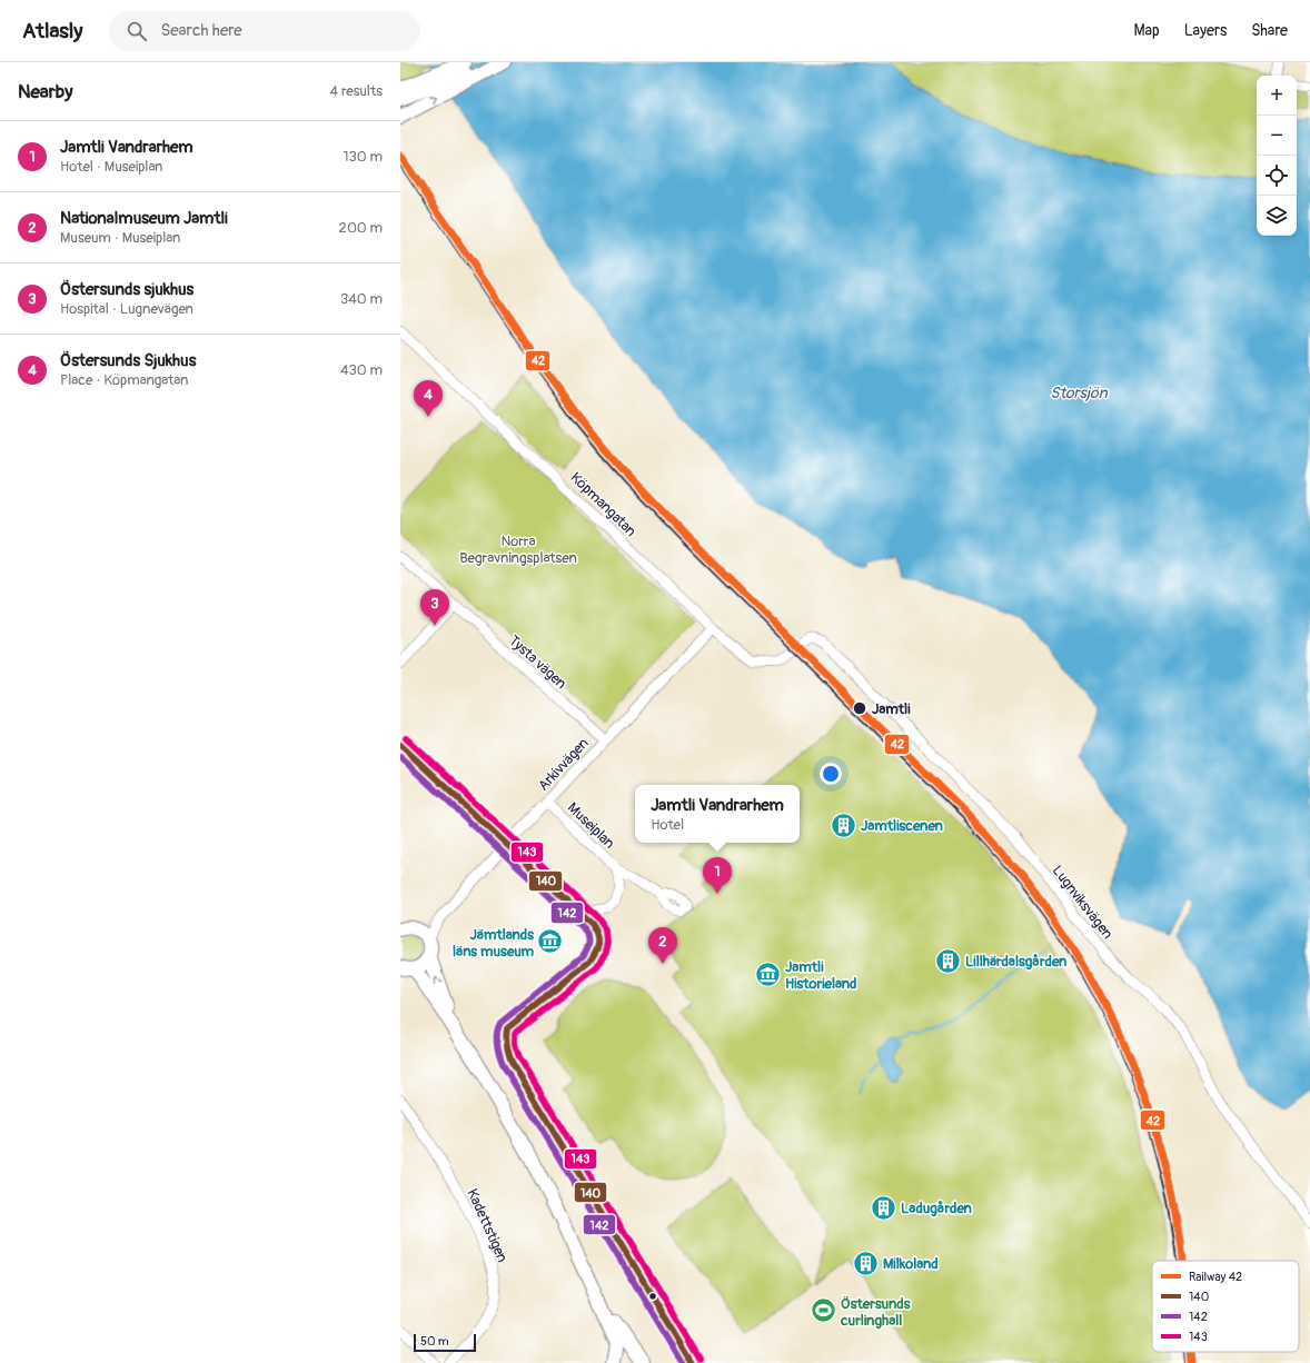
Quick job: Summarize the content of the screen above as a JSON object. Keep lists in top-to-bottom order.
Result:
{
  "streets": {
    "street": [
      "Köpmangatan",
      "Tysta vägen",
      "Arkivvägen",
      "Museiplan",
      "Lugnviksvägen",
      "Kadettstigen"
    ]
  },
  "crossings": [
    ["Köpmangatan", "Arkivvägen"],
    ["Köpmangatan", "Lugnviksvägen"],
    ["Tysta vägen", "Arkivvägen"],
    ["Arkivvägen", "Museiplan"]
  ],
  "water": ["Storsjön"],
  "parks": ["Norra Begravningsplatsen"],
  "places": {
    "other": ["Jamtli"],
    "building": [
      "Jamtliscenen",
      "Lillhärdalsgården",
      "Ladugården",
      "Milkoland"
    ],
    "museum": ["Jämtlands läns museum", "Jamtli Historieland"],
    "sports": ["Östersunds curlinghall"]
  },
  "lines": [
    "rail line 42",
    "transit line 143",
    "transit line 140",
    "transit line 142"
  ],
  "legend": [
    "Railway 42",
    "140",
    "142",
    "143"
  ],
  "scale_bar": "50 m",
  "page": {
    "header": "Atlasly",
    "search": "Search here",
    "nav": ["Map", "Layers", "Share"],
    "heading": ["Nearby", "4 results"],
    "map_buttons": ["+", "−"],
    "list": [
      {
        "mark": "1",
        "name": "Jamtli Vandrarhem",
        "note": "Hotel · Museiplan",
        "value": "130 m"
      },
      {
        "mark": "2",
        "name": "Nationalmuseum Jamtli",
        "note": "Museum · Museiplan",
        "value": "200 m"
      },
      {
        "mark": "3",
        "name": "Östersunds sjukhus",
        "note": "Hospital · Lugnevägen",
        "value": "340 m"
      },
      {
        "mark": "4",
        "name": "Östersunds Sjukhus",
        "note": "Place · Köpmangatan",
        "value": "430 m"
      }
    ],
    "pins": [
      "4",
      "3",
      "1",
      "2"
    ],
    "popup": ["Jamtli Vandrarhem", "Hotel"],
    "scale": "50 m"
  }
}
